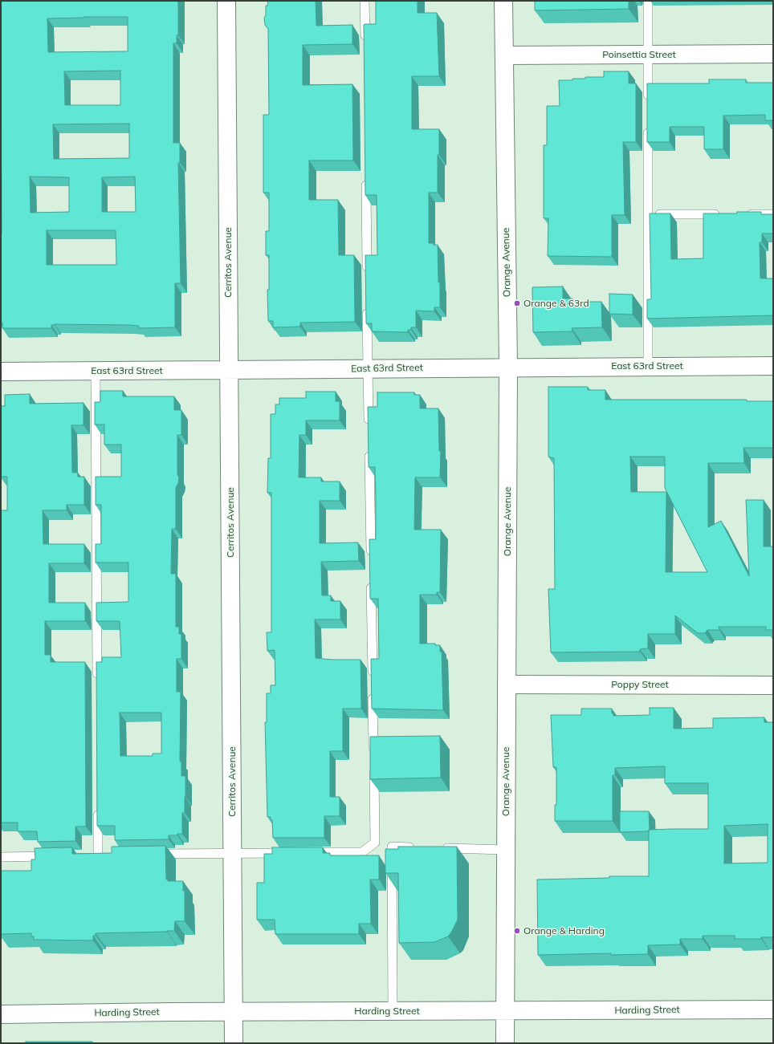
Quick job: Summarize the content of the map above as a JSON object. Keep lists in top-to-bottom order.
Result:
{
  "streets": {
    "street": [
      "Poinsettia Street",
      "Cerritos Avenue",
      "Orange Avenue",
      "East 63rd Street",
      "Poppy Street",
      "Harding Street"
    ]
  },
  "crossings": [
    ["Poinsettia Street", "Orange Avenue"],
    ["Cerritos Avenue", "East 63rd Street"],
    ["Cerritos Avenue", "Harding Street"],
    ["Orange Avenue", "East 63rd Street"],
    ["Orange Avenue", "Poppy Street"],
    ["Orange Avenue", "Harding Street"]
  ],
  "places": ["Orange & 63rd", "Orange & Harding"]
}
